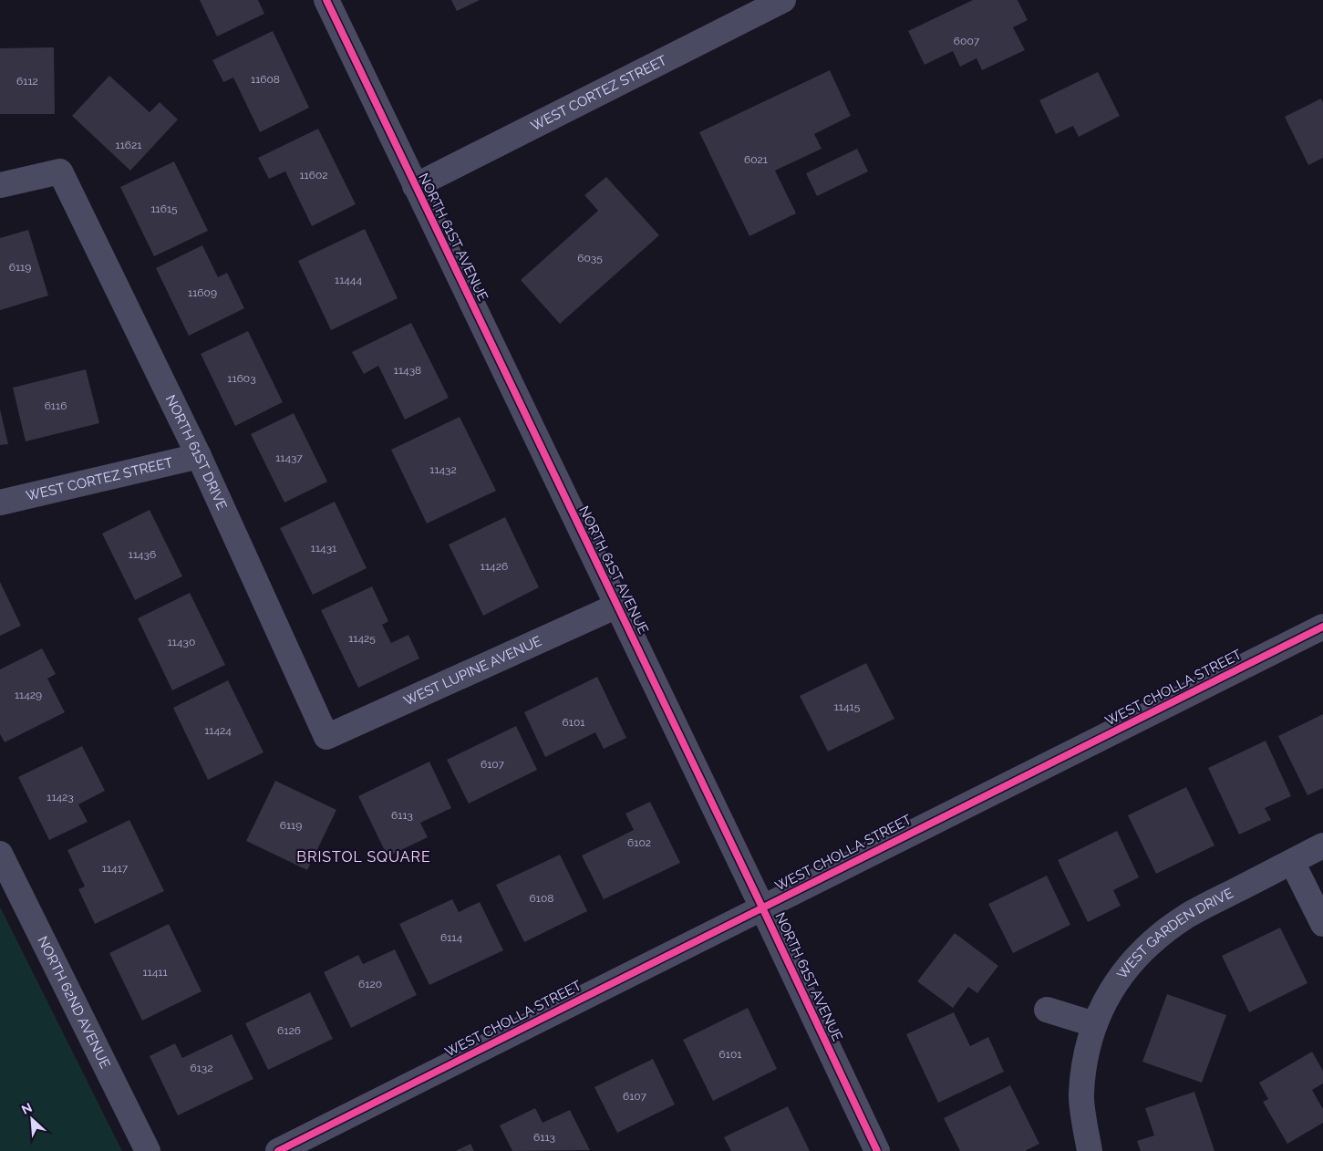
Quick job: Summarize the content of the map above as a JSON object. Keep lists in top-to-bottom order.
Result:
{
  "streets": {
    "street": [
      "WEST CORTEZ STREET",
      "NORTH 61ST AVENUE",
      "NORTH 61ST DRIVE",
      "WEST LUPINE AVENUE",
      "WEST CHOLLA STREET",
      "WEST GARDEN DRIVE",
      "NORTH 62ND AVENUE"
    ]
  },
  "crossings": [
    ["WEST CORTEZ STREET", "NORTH 61ST AVENUE"],
    ["WEST CORTEZ STREET", "NORTH 61ST DRIVE"],
    ["NORTH 61ST AVENUE", "WEST LUPINE AVENUE"],
    ["NORTH 61ST AVENUE", "WEST CHOLLA STREET"],
    ["NORTH 61ST DRIVE", "WEST LUPINE AVENUE"]
  ],
  "districts": ["BRISTOL SQUARE"],
  "house_numbers": [
    "6007",
    "11608",
    "6112",
    "11621",
    "6021",
    "11602",
    "11615",
    "6035",
    "6119",
    "11444",
    "11609",
    "11438",
    "11603",
    "6116",
    "11437",
    "11432",
    "11431",
    "11436",
    "11426",
    "11425",
    "11430",
    "11429",
    "11415",
    "6101",
    "11424",
    "6107",
    "11423",
    "6113",
    "6119",
    "6102",
    "11417",
    "6108",
    "6114",
    "11411",
    "6120",
    "6126",
    "6101",
    "6132",
    "6107",
    "6113"
  ],
  "north": "top left"
}
